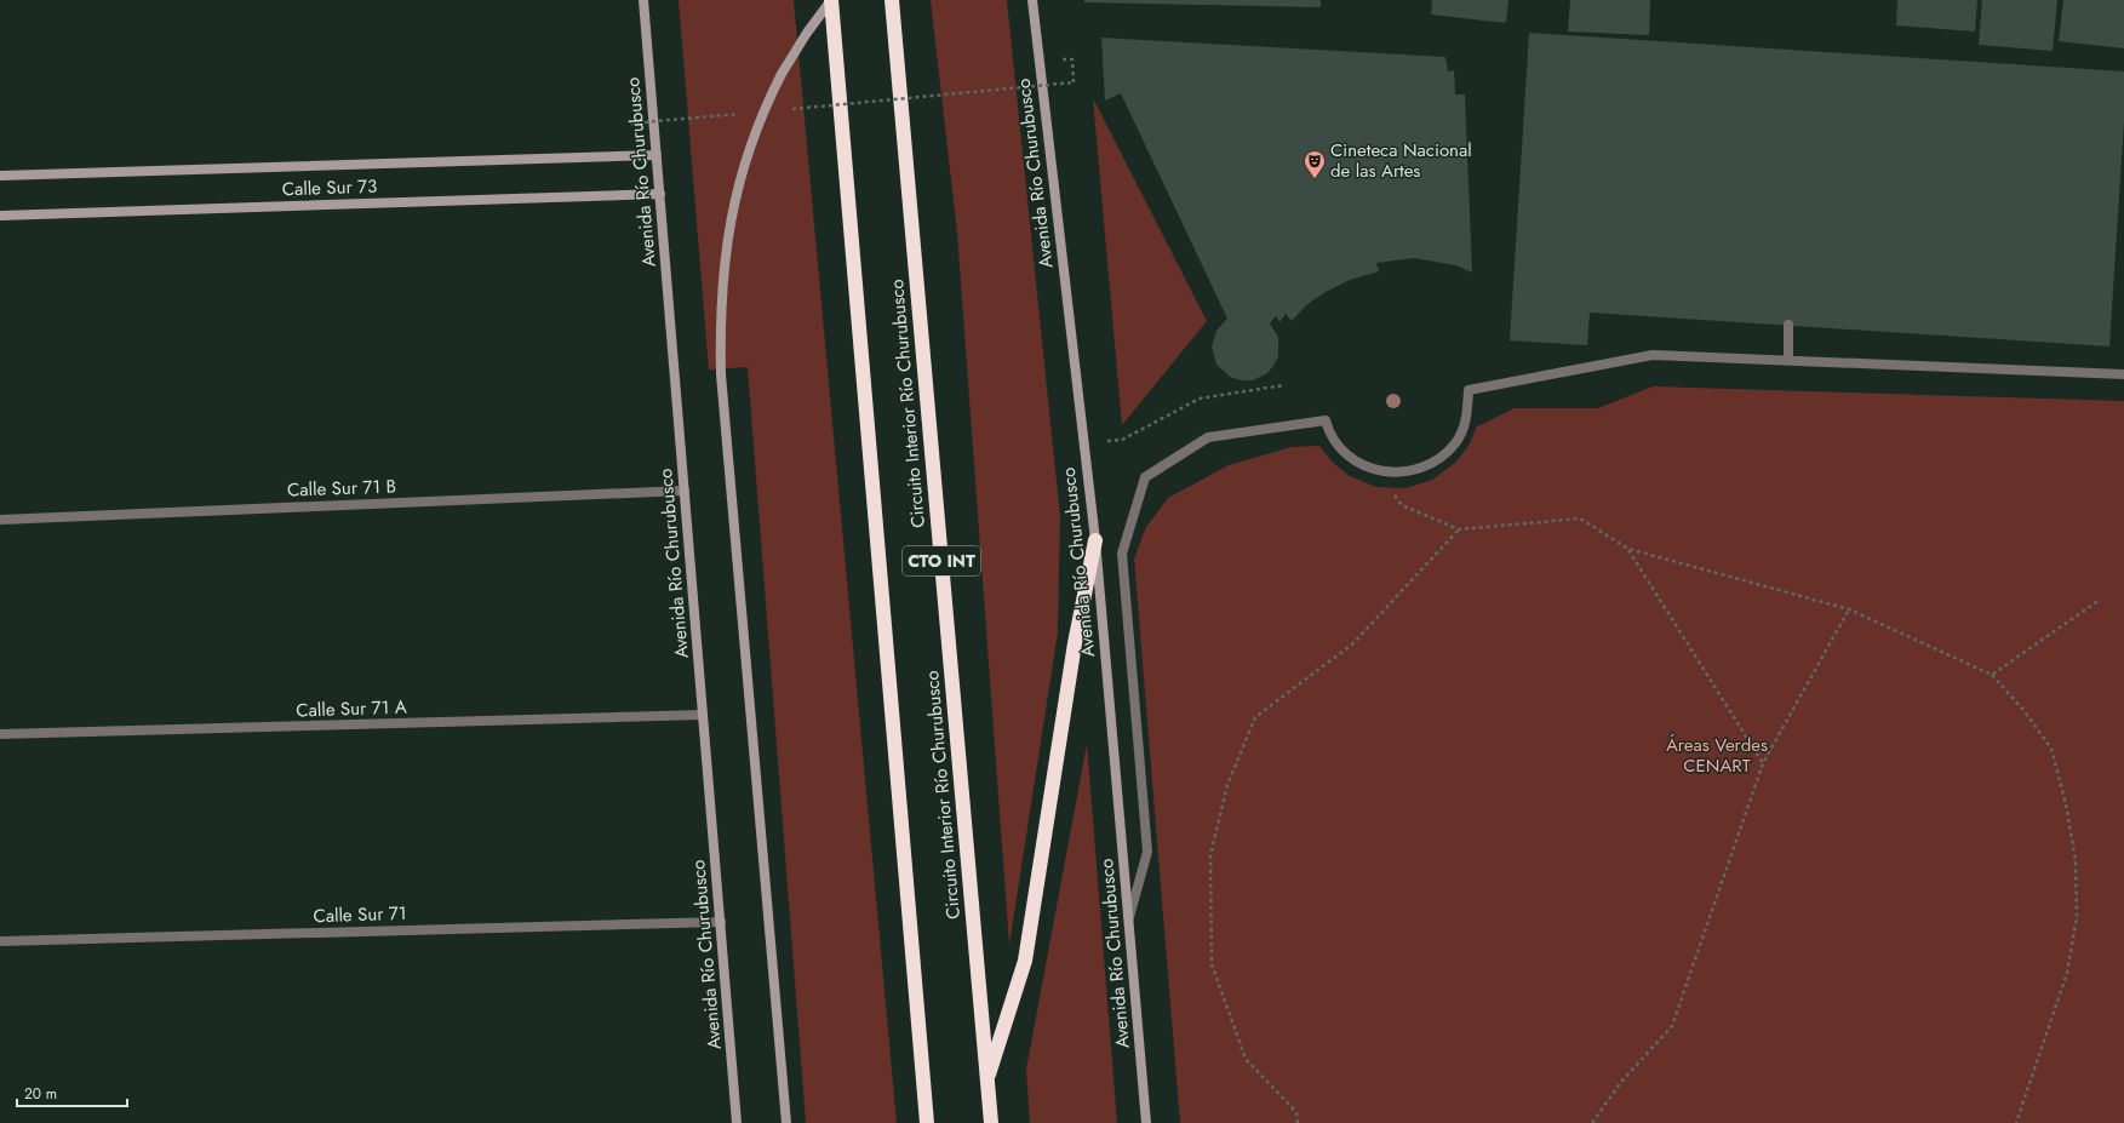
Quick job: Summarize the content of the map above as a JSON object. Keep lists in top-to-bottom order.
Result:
{
  "streets": {
    "highway": ["Circuito Interior Río Churubusco", "CTO INT"],
    "main road": ["Avenida Río Churubusco", "Calle Sur 73"],
    "street": ["Calle Sur 71 B", "Calle Sur 71 A", "Calle Sur 71"]
  },
  "crossings": [
    ["Avenida Río Churubusco", "Calle Sur 73"],
    ["Avenida Río Churubusco", "Calle Sur 71 B"],
    ["Avenida Río Churubusco", "Calle Sur 71 A"],
    ["Avenida Río Churubusco", "Calle Sur 71"]
  ],
  "parks": ["Áreas Verdes CENART"],
  "places": {
    "theatre": ["Cineteca Nacional de las Artes"]
  },
  "scale_bar": "20 m"
}
